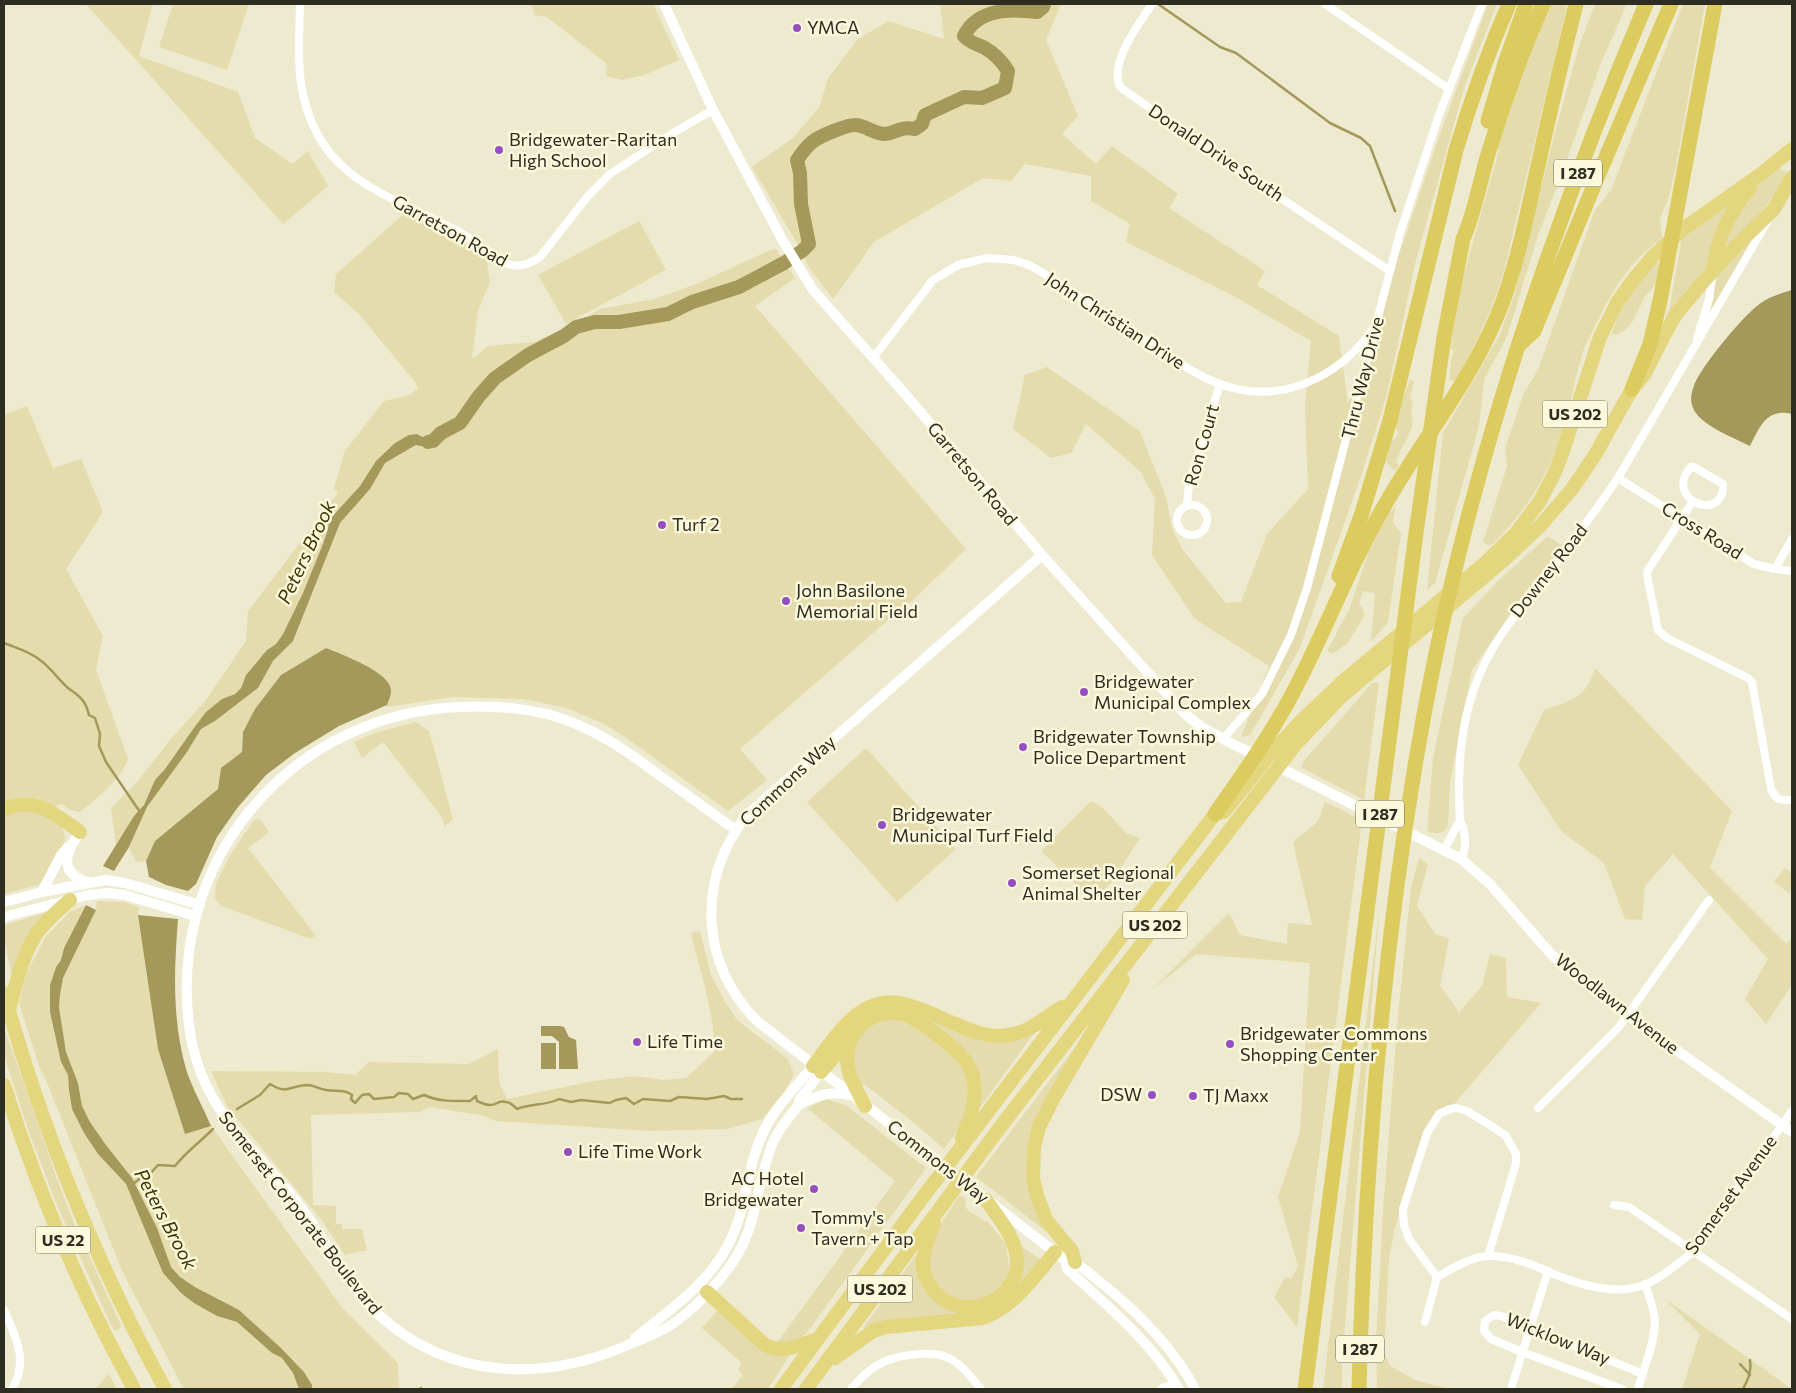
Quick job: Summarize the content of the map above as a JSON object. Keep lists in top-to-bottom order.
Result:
{
  "streets": {
    "highway": ["I 287", "US 202", "US 22"],
    "street": [
      "Donald Drive South",
      "Garretson Road",
      "John Christian Drive",
      "Thru Way Drive",
      "Ron Court",
      "Cross Road",
      "Downey Road",
      "Commons Way",
      "Woodlawn Avenue",
      "Somerset Avenue",
      "Somerset Corporate Boulevard",
      "Wicklow Way"
    ]
  },
  "crossings": [
    ["Donald Drive South", "Thru Way Drive"],
    ["Garretson Road", "John Christian Drive"],
    ["Garretson Road", "Thru Way Drive"],
    ["Garretson Road", "Commons Way"],
    ["Garretson Road", "Woodlawn Avenue"],
    ["John Christian Drive", "Thru Way Drive"],
    ["John Christian Drive", "Ron Court"],
    ["US 202", "Downey Road"],
    ["Cross Road", "Downey Road"],
    ["Downey Road", "Woodlawn Avenue"],
    ["Commons Way", "Somerset Corporate Boulevard"],
    ["Woodlawn Avenue", "Somerset Avenue"]
  ],
  "water": ["Peters Brook"],
  "places": [
    "YMCA",
    "Bridgewater-Raritan High School",
    "Turf 2",
    "John Basilone Memorial Field",
    "Bridgewater Municipal Complex",
    "Bridgewater Township Police Department",
    "Bridgewater Municipal Turf Field",
    "Somerset Regional Animal Shelter",
    "Life Time",
    "Bridgewater Commons Shopping Center",
    "DSW",
    "TJ Maxx",
    "Life Time Work",
    "AC Hotel Bridgewater",
    "Tommy's Tavern + Tap"
  ]
}
